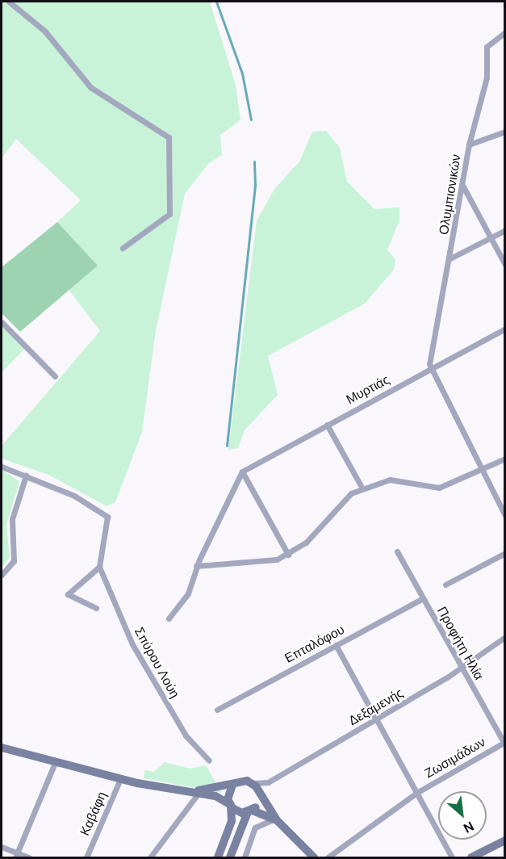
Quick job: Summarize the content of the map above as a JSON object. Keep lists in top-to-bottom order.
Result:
{
  "streets": {
    "street": [
      "Ολυμπιονικών",
      "Μυρτιάς",
      "Προφήτη Ηλία",
      "Επταλόφου",
      "Σπύρου Λούη",
      "Δεξαμενής",
      "Ζωσιμάδων",
      "Καβάφη"
    ]
  },
  "crossings": [
    ["Ολυμπιονικών", "Μυρτιάς"],
    ["Προφήτη Ηλία", "Επταλόφου"],
    ["Προφήτη Ηλία", "Δεξαμενής"],
    ["Προφήτη Ηλία", "Ζωσιμάδων"]
  ],
  "north": "bottom right"
}
